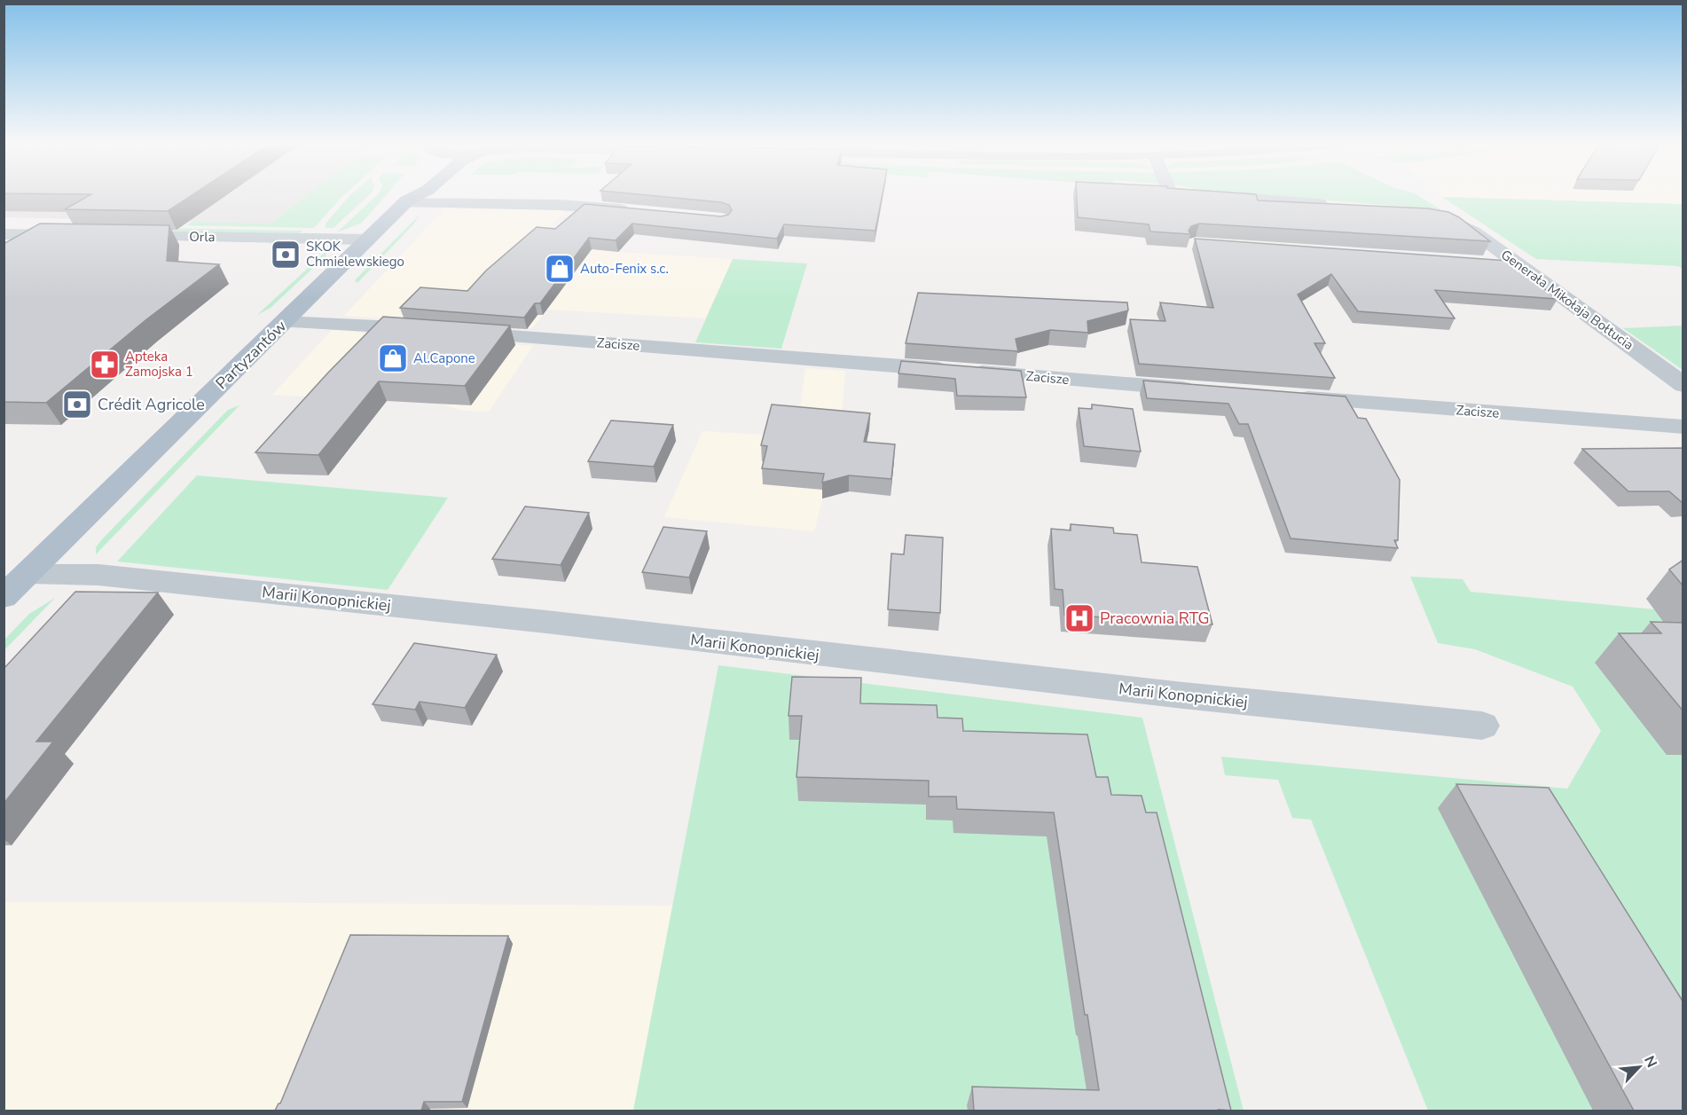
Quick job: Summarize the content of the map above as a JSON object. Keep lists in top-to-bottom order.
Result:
{
  "streets": {
    "main road": ["Partyzantów"],
    "street": [
      "Orla",
      "Generała Mikołaja Bołtucia",
      "Zacisze",
      "Marii Konopnickiej"
    ]
  },
  "crossings": [
    ["Orla", "Partyzantów"],
    ["Zacisze", "Partyzantów"],
    ["Partyzantów", "Marii Konopnickiej"]
  ],
  "places": {
    "bank": ["SKOK Chmielewskiego", "Crédit Agricole"],
    "shop": ["Auto-Fenix s.c.", "Al.Capone"],
    "pharmacy": ["Apteka Zamojska 1"],
    "hospital": ["Pracownia RTG"]
  },
  "north": "top right"
}
